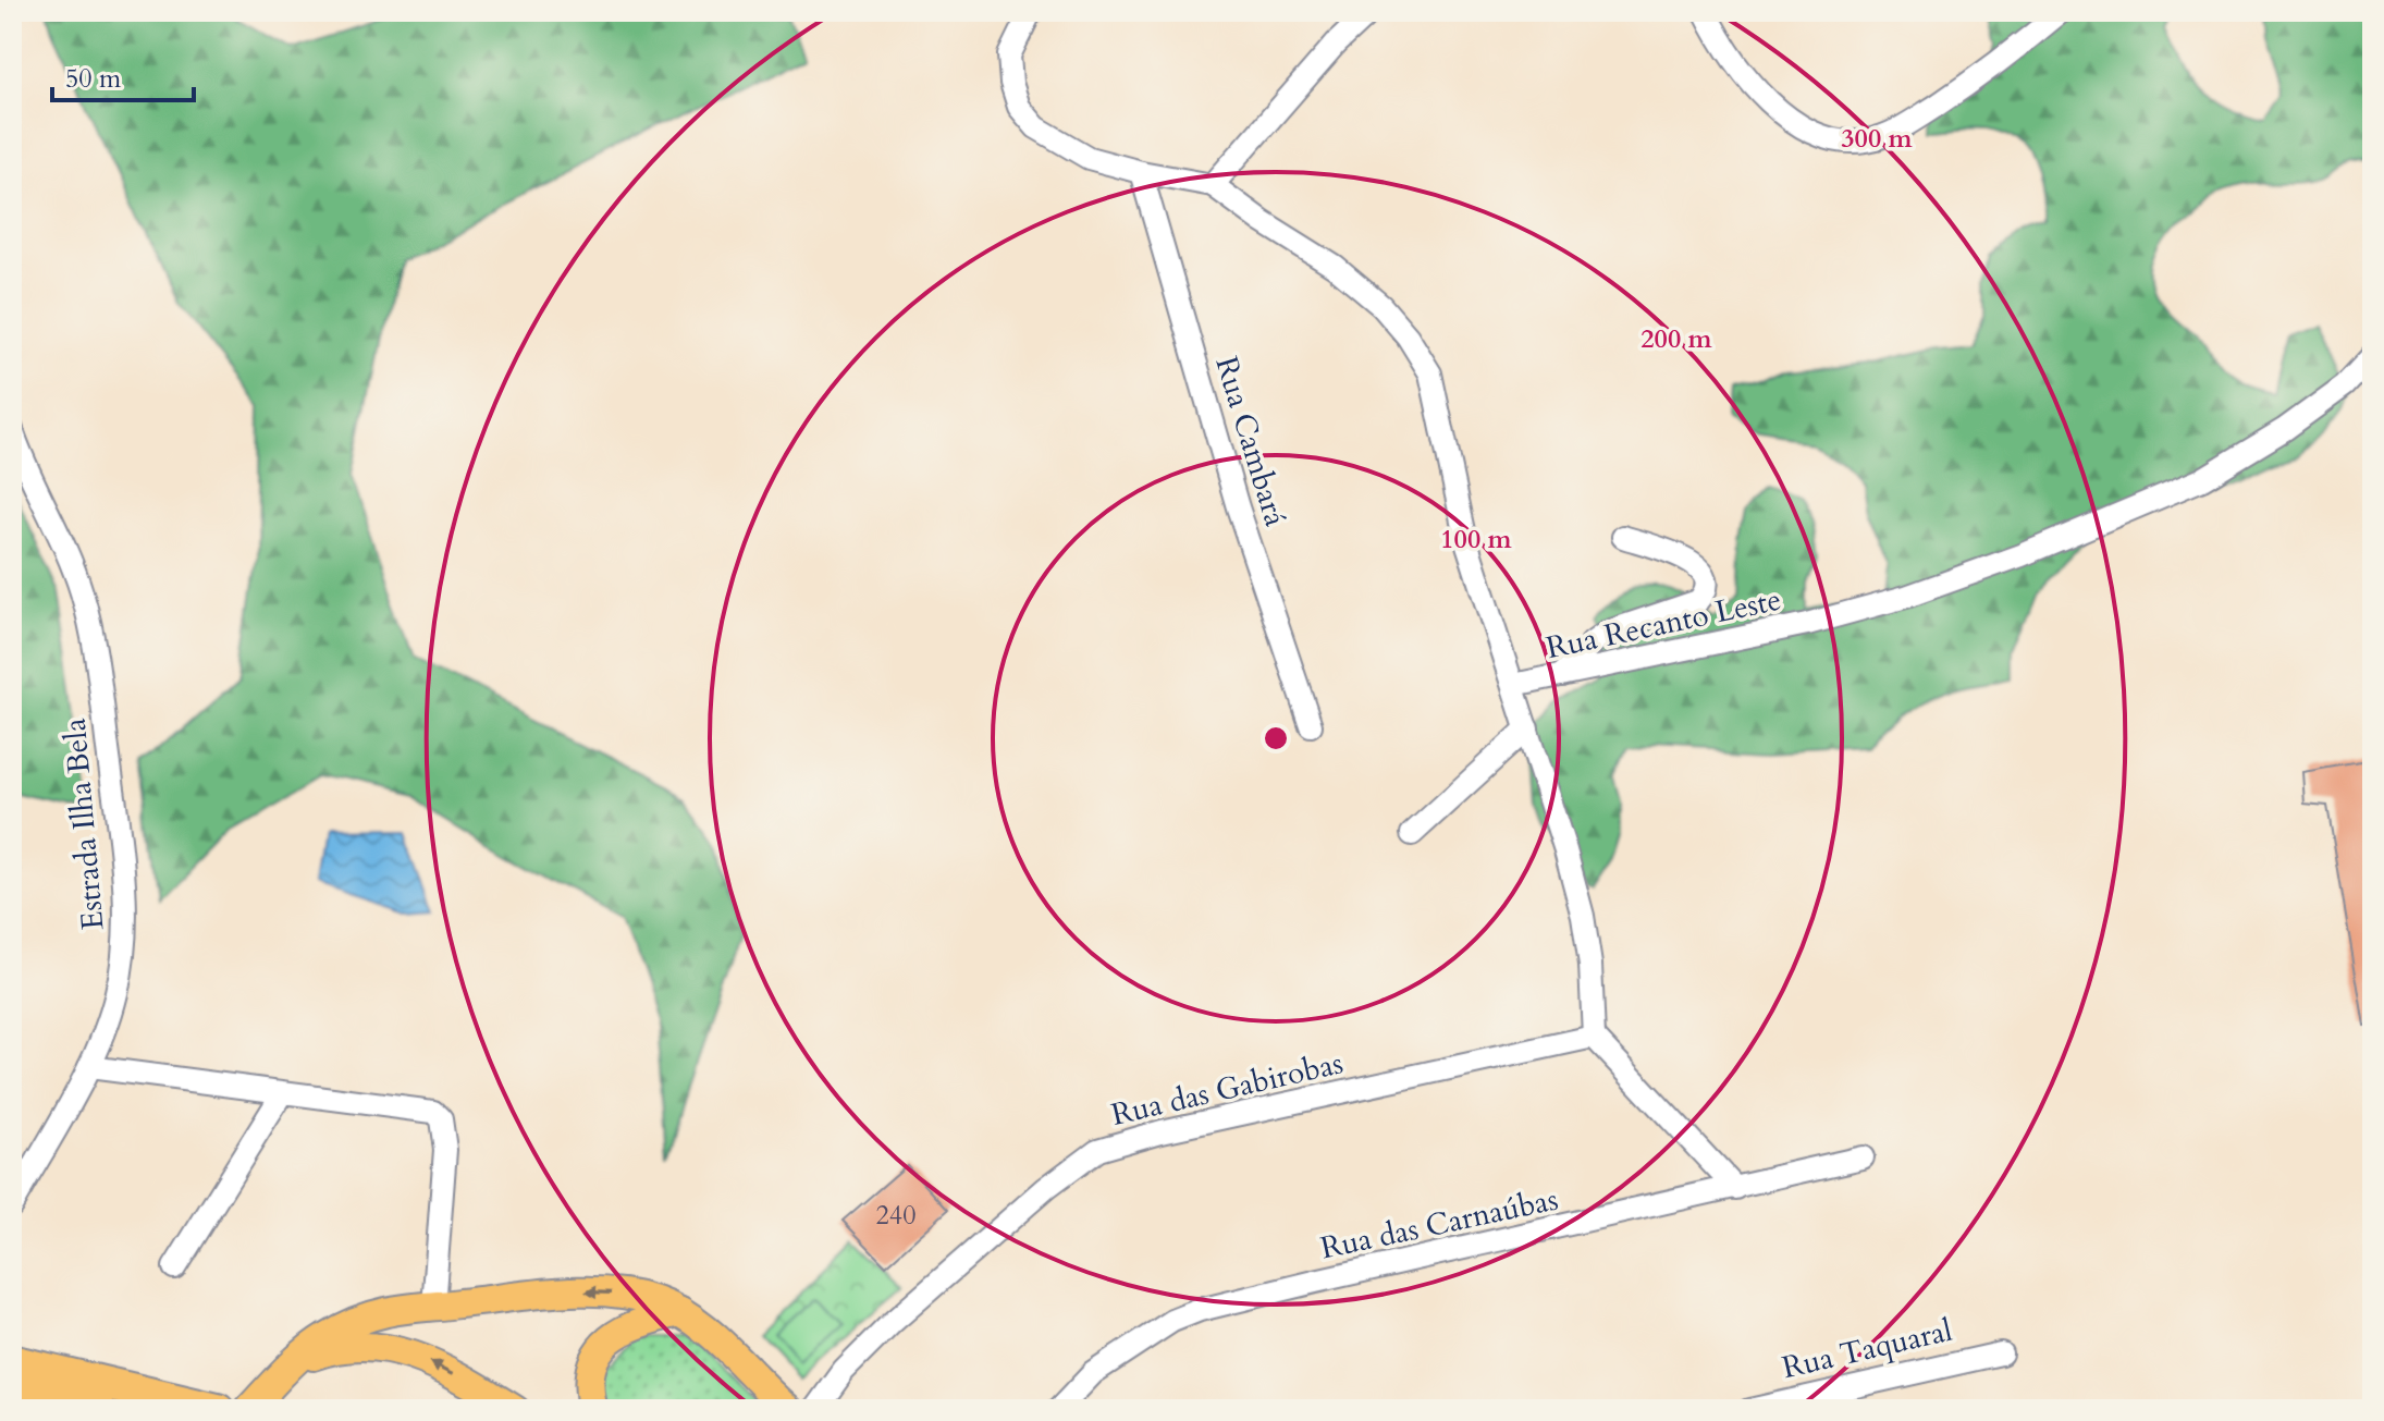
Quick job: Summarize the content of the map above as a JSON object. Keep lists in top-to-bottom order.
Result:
{
  "streets": {
    "street": [
      "Rua Cambará",
      "Rua Recanto Leste",
      "Estrada Ilha Bela",
      "Rua das Gabirobas",
      "Rua das Carnaúbas",
      "Rua Taquaral"
    ]
  },
  "house_numbers": ["240"],
  "scale_bar": "50 m",
  "rings": ["300 m", "200 m", "100 m"]
}
